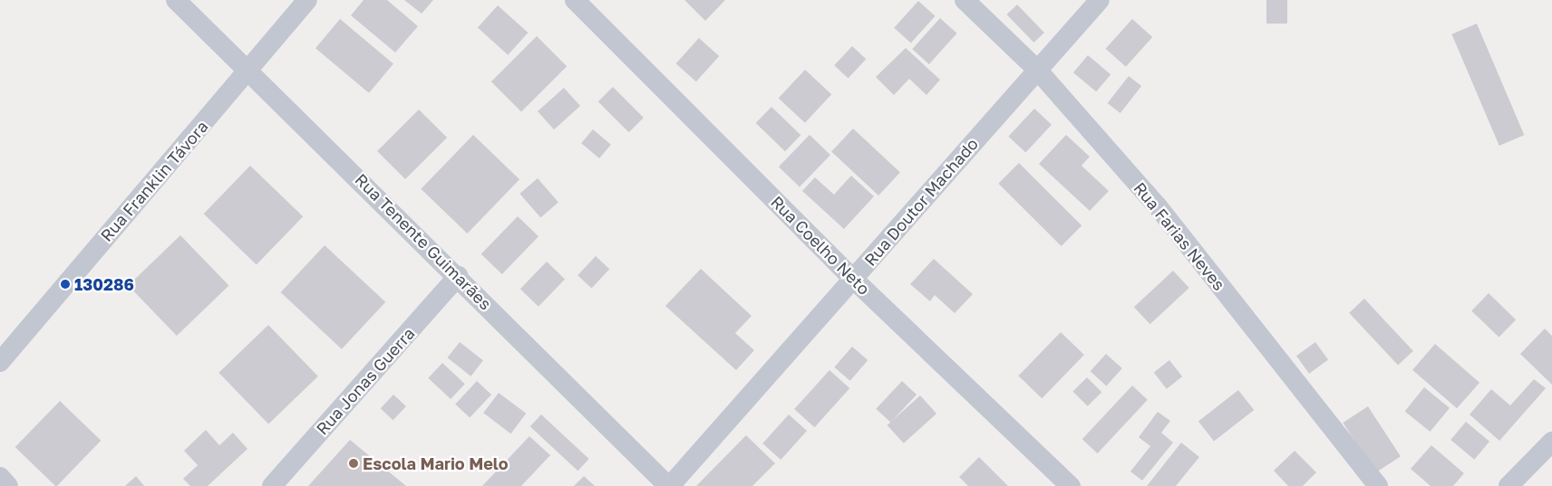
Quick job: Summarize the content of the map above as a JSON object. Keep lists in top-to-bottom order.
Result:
{
  "streets": {
    "street": [
      "Rua Franklin Távora",
      "Rua Doutor Machado",
      "Rua Farias Neves",
      "Rua Tenente Guimarães",
      "Rua Coelho Neto",
      "Rua Jonas Guerra"
    ]
  },
  "crossings": [
    ["Rua Franklin Távora", "Rua Tenente Guimarães"],
    ["Rua Doutor Machado", "Rua Farias Neves"],
    ["Rua Doutor Machado", "Rua Tenente Guimarães"],
    ["Rua Doutor Machado", "Rua Coelho Neto"],
    ["Rua Tenente Guimarães", "Rua Jonas Guerra"]
  ],
  "places": ["130286", "Escola Mario Melo"]
}
